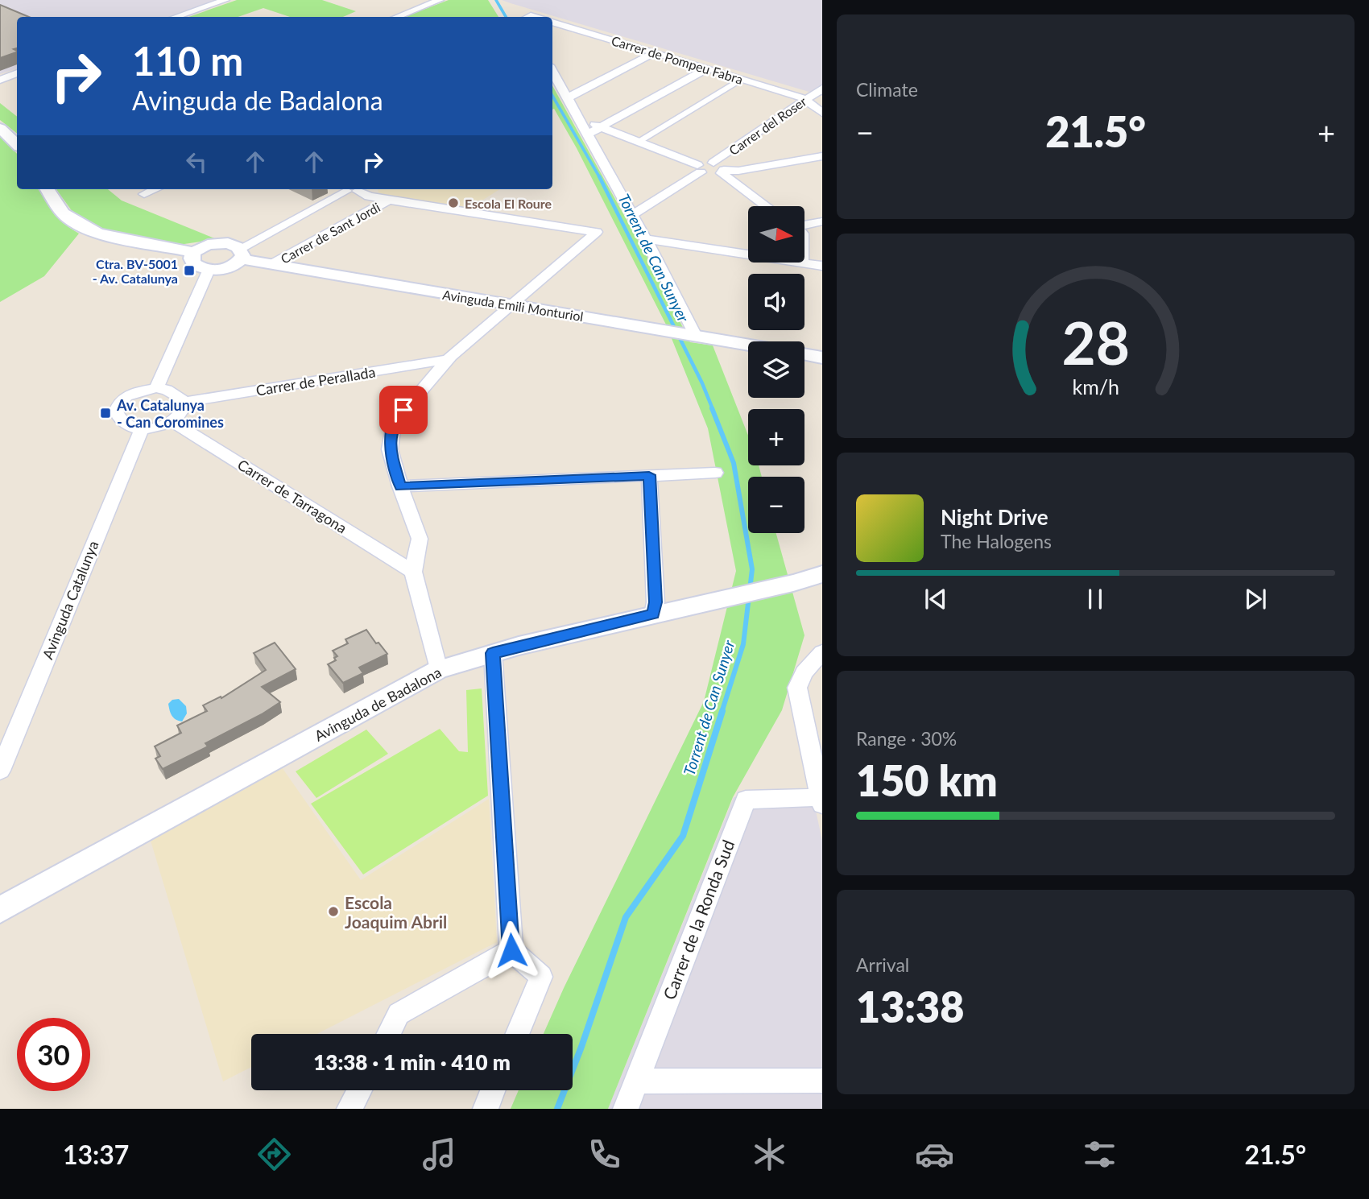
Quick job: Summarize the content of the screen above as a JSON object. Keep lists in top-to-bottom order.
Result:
{
  "streets": {
    "street": [
      "Carrer de Pompeu Fabra",
      "Carrer del Roser",
      "Carrer de Sant Jordi",
      "Avinguda Emili Monturiol",
      "Carrer de Perallada",
      "Carrer de Tarragona",
      "Avinguda Catalunya",
      "Avinguda de Badalona",
      "Carrer de la Ronda Sud"
    ]
  },
  "crossings": [
    ["Carrer de Pompeu Fabra", "Carrer del Roser"],
    ["Carrer de Sant Jordi", "Avinguda Emili Monturiol"],
    ["Carrer de Perallada", "Carrer de Tarragona"],
    ["Carrer de Perallada", "Avinguda Catalunya"],
    ["Carrer de Tarragona", "Avinguda Catalunya"]
  ],
  "water": ["Torrent de Can Sunyer"],
  "places": {
    "other": ["Escola El Roure", "Escola Joaquim Abril"],
    "transit": ["Ctra. BV-5001 - Av. Catalunya", "Av. Catalunya - Can Coromines"]
  },
  "north": "right",
  "page": {
    "tile": [
      "Climate",
      ["Range · 30%", "150 km"],
      ["Arrival", "13:38"]
    ],
    "turn": ["110 m", "Avinguda de Badalona"],
    "heat": ["−", "21.5°", "+"],
    "map_buttons": ["+", "−"],
    "song": ["Night Drive", "The Halogens"],
    "limit": "30",
    "trip": "13:38 · 1 min · 410 m",
    "tabs": ["13:37", "21.5°"],
    "gauge": ["28", "km/h"]
  }
}
